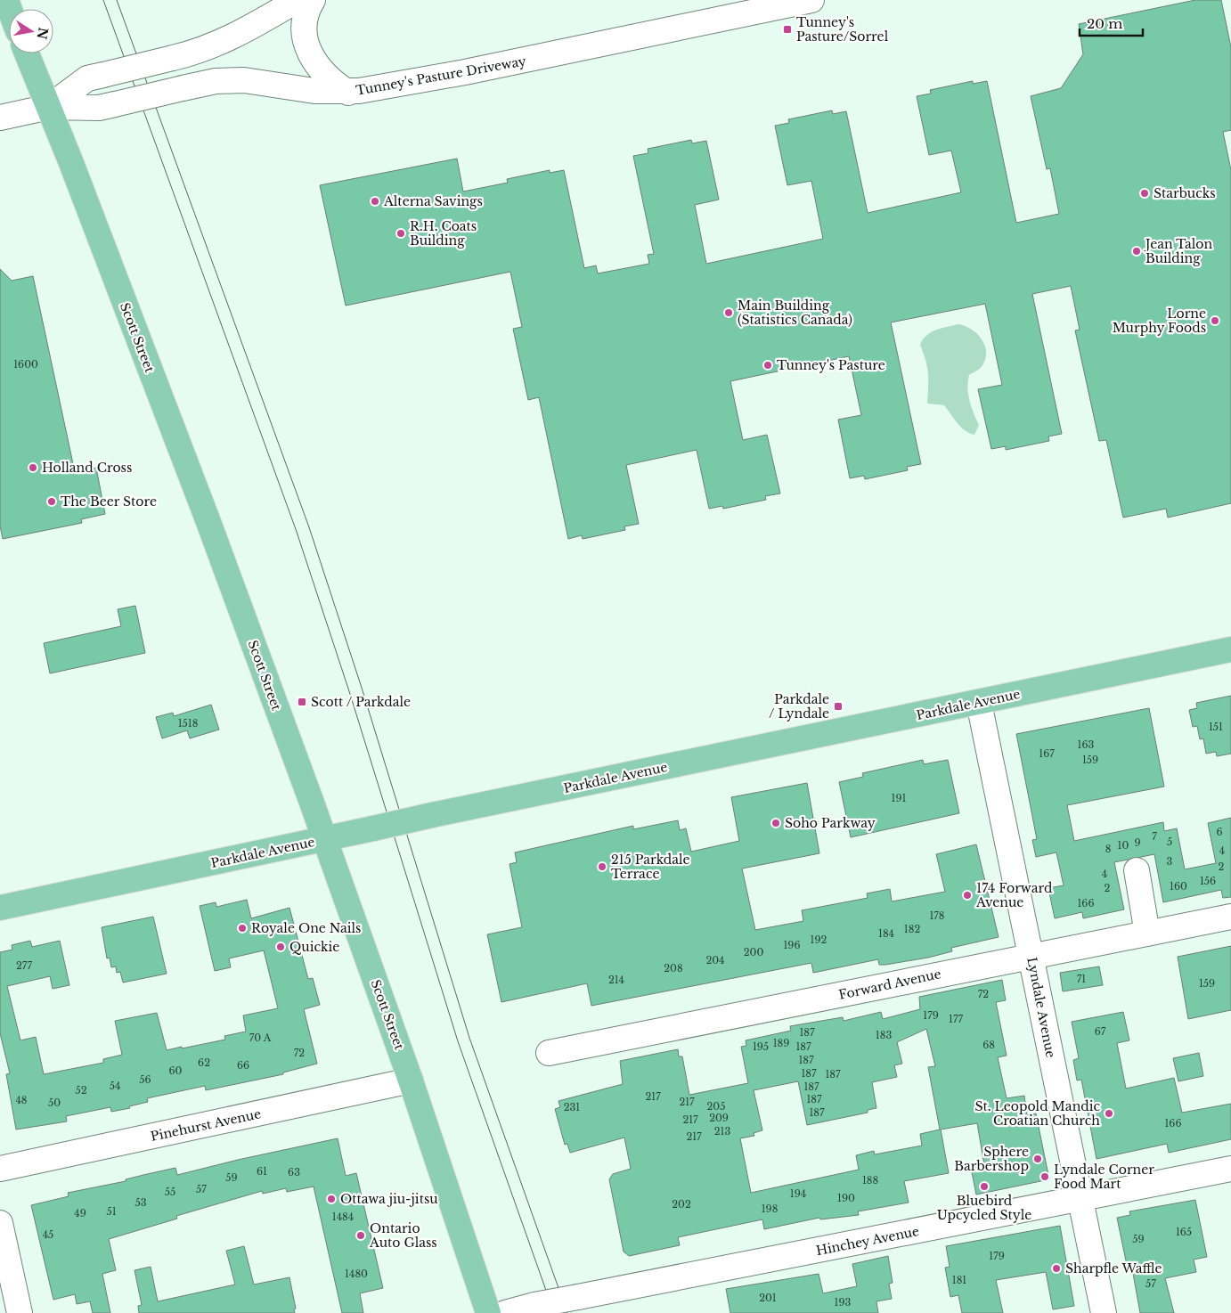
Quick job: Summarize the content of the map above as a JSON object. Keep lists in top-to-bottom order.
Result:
{
  "streets": {
    "main road": ["Scott Street", "Parkdale Avenue"],
    "street": [
      "Tunney's Pasture Driveway",
      "Forward Avenue",
      "Lyndale Avenue",
      "Pinehurst Avenue",
      "Hinchey Avenue"
    ]
  },
  "crossings": [
    ["Tunney's Pasture Driveway", "Scott Street"],
    ["Scott Street", "Parkdale Avenue"],
    ["Scott Street", "Pinehurst Avenue"],
    ["Parkdale Avenue", "Lyndale Avenue"],
    ["Forward Avenue", "Lyndale Avenue"],
    ["Lyndale Avenue", "Hinchey Avenue"]
  ],
  "places": {
    "transit": ["Tunney's Pasture/Sorrel", "Scott / Parkdale", "Parkdale / Lyndale"],
    "other": [
      "Starbucks",
      "Alterna Savings",
      "R.H. Coats Building",
      "Jean Talon Building",
      "Main Building (Statistics Canada)",
      "Lorne Murphy Foods",
      "Tunney's Pasture",
      "Holland Cross",
      "The Beer Store",
      "Soho Parkway",
      "215 Parkdale Terrace",
      "174 Forward Avenue",
      "Royale One Nails",
      "Quickie",
      "St. Leopold Mandic Croatian Church",
      "Sphere Barbershop",
      "Lyndale Corner Food Mart",
      "Bluebird Upcycled Style",
      "Ottawa jiu-jitsu",
      "Ontario Auto Glass",
      "Sharpfle Waffle"
    ]
  },
  "house_numbers": [
    "1600",
    "1518",
    "151",
    "163",
    "167",
    "159",
    "191",
    "6",
    "7",
    "5",
    "9",
    "10",
    "8",
    "4",
    "3",
    "2",
    "4",
    "156",
    "160",
    "2",
    "166",
    "178",
    "182",
    "184",
    "192",
    "196",
    "200",
    "204",
    "277",
    "208",
    "71",
    "214",
    "159",
    "72",
    "179",
    "177",
    "67",
    "187",
    "183",
    "70 A",
    "189",
    "68",
    "195",
    "187",
    "72",
    "187",
    "62",
    "66",
    "60",
    "187",
    "187",
    "56",
    "54",
    "187",
    "52",
    "217",
    "187",
    "48",
    "217",
    "50",
    "205",
    "231",
    "187",
    "209",
    "217",
    "166",
    "213",
    "217",
    "61",
    "63",
    "59",
    "188",
    "57",
    "55",
    "194",
    "190",
    "53",
    "202",
    "198",
    "51",
    "49",
    "1484",
    "165",
    "45",
    "59",
    "179",
    "1480",
    "181",
    "57",
    "201",
    "193"
  ],
  "scale_bar": "20 m",
  "north": "right"
}
